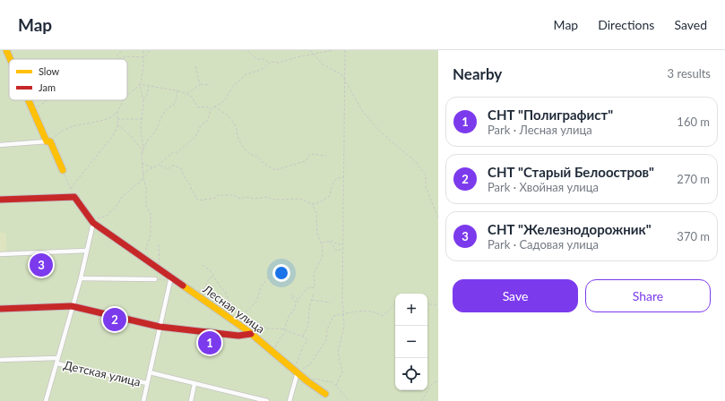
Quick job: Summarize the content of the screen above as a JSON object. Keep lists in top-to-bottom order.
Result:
{
  "streets": {
    "street": ["Лесная улица", "Детская улица"]
  },
  "legend": ["Slow", "Jam"],
  "page": {
    "header": "Map",
    "nav": ["Map", "Directions", "Saved"],
    "heading": ["Nearby", "3 results"],
    "list": [
      {
        "mark": "1",
        "name": "СНТ \"Полиграфист\"",
        "note": "Park · Лесная улица",
        "value": "160 m"
      },
      {
        "mark": "2",
        "name": "СНТ \"Старый Белоостров\"",
        "note": "Park · Хвойная улица",
        "value": "270 m"
      },
      {
        "mark": "3",
        "name": "СНТ \"Железнодорожник\"",
        "note": "Park · Садовая улица",
        "value": "370 m"
      }
    ],
    "pins": ["3", "2", "1"],
    "buttons": ["Save", "Share"],
    "map_buttons": ["+", "−"]
  }
}
